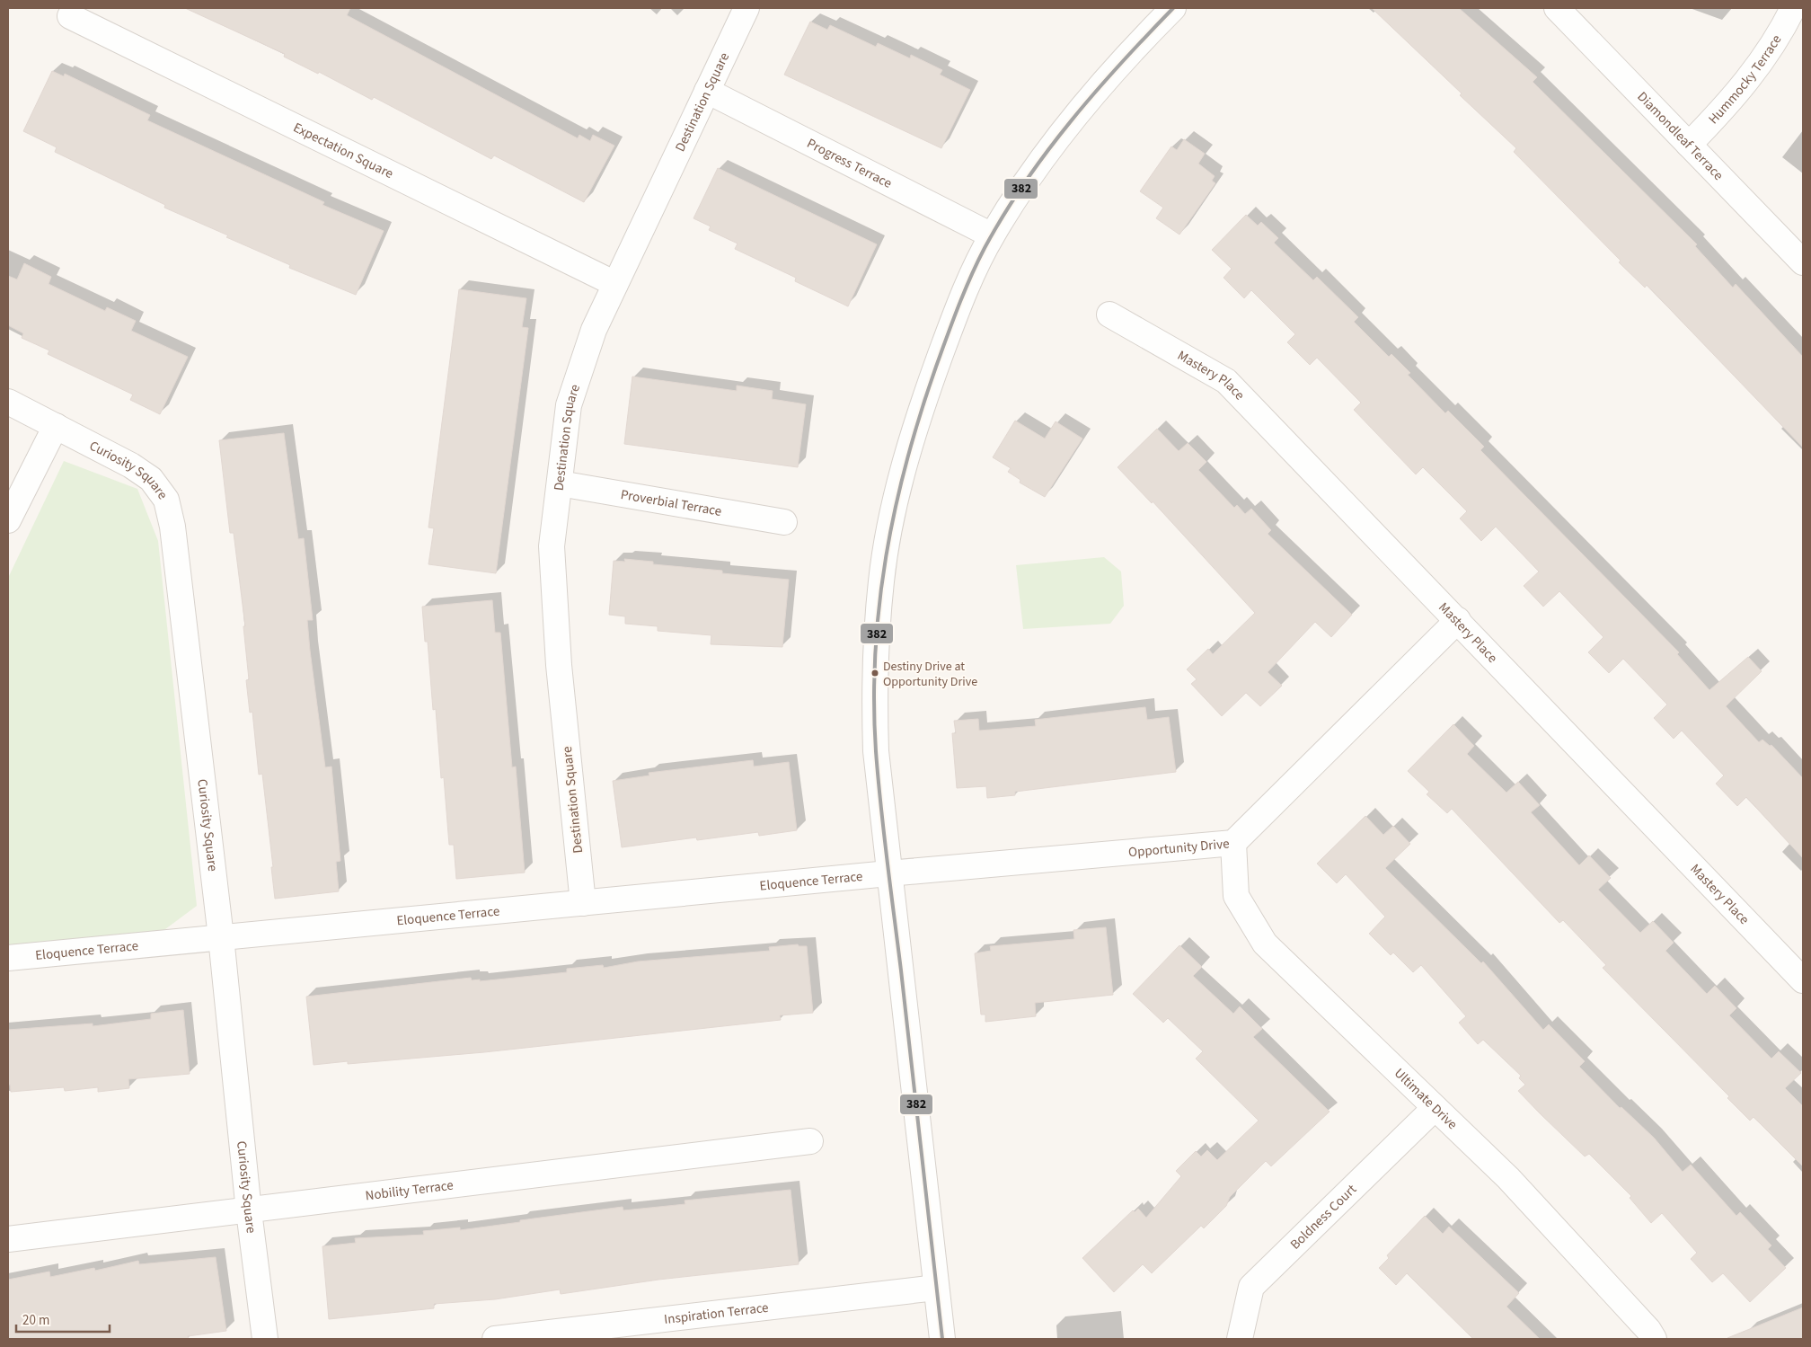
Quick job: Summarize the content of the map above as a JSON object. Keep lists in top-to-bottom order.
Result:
{
  "streets": {
    "street": [
      "Hummocky Terrace",
      "Destination Square",
      "Diamondleaf Terrace",
      "Expectation Square",
      "Progress Terrace",
      "Mastery Place",
      "Curiosity Square",
      "Proverbial Terrace",
      "Opportunity Drive",
      "Eloquence Terrace",
      "Ultimate Drive",
      "Nobility Terrace",
      "Boldness Court",
      "Inspiration Terrace"
    ]
  },
  "crossings": [
    ["Hummocky Terrace", "Diamondleaf Terrace"],
    ["Destination Square", "Expectation Square"],
    ["Destination Square", "Progress Terrace"],
    ["Destination Square", "Proverbial Terrace"],
    ["Destination Square", "Eloquence Terrace"],
    ["Mastery Place", "Opportunity Drive"],
    ["Curiosity Square", "Eloquence Terrace"],
    ["Curiosity Square", "Nobility Terrace"],
    ["Opportunity Drive", "Eloquence Terrace"],
    ["Opportunity Drive", "Ultimate Drive"],
    ["Ultimate Drive", "Boldness Court"]
  ],
  "places": ["Destiny Drive at Opportunity Drive"],
  "lines": ["transit line 382"],
  "scale_bar": "20 m"
}
